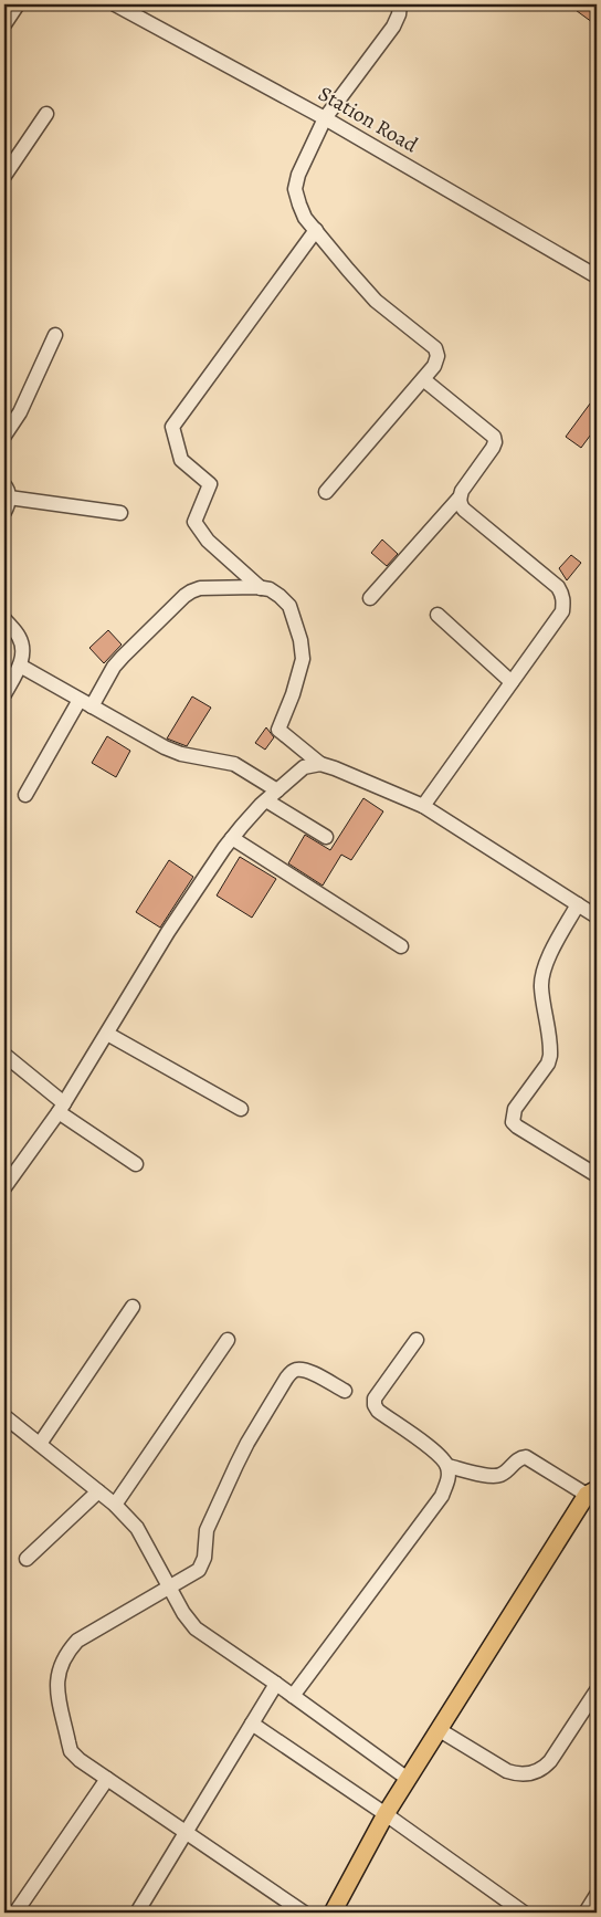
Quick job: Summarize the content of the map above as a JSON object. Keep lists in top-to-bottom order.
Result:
{
  "streets": {
    "street": ["Station Road"]
  }
}
